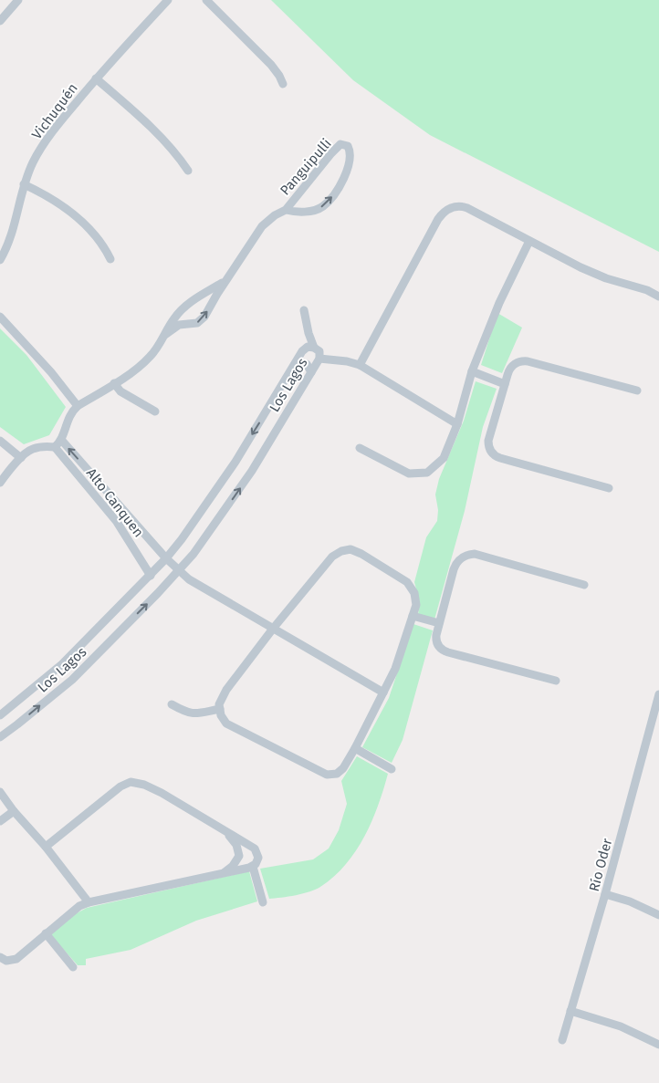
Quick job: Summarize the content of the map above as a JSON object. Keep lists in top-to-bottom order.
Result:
{
  "streets": {
    "street": [
      "Vichuquén",
      "Panguipulli",
      "Los Lagos",
      "Alto Canquen",
      "Río Oder"
    ]
  },
  "crossings": [
    ["Panguipulli", "Alto Canquen"],
    ["Los Lagos", "Alto Canquen"]
  ]
}
